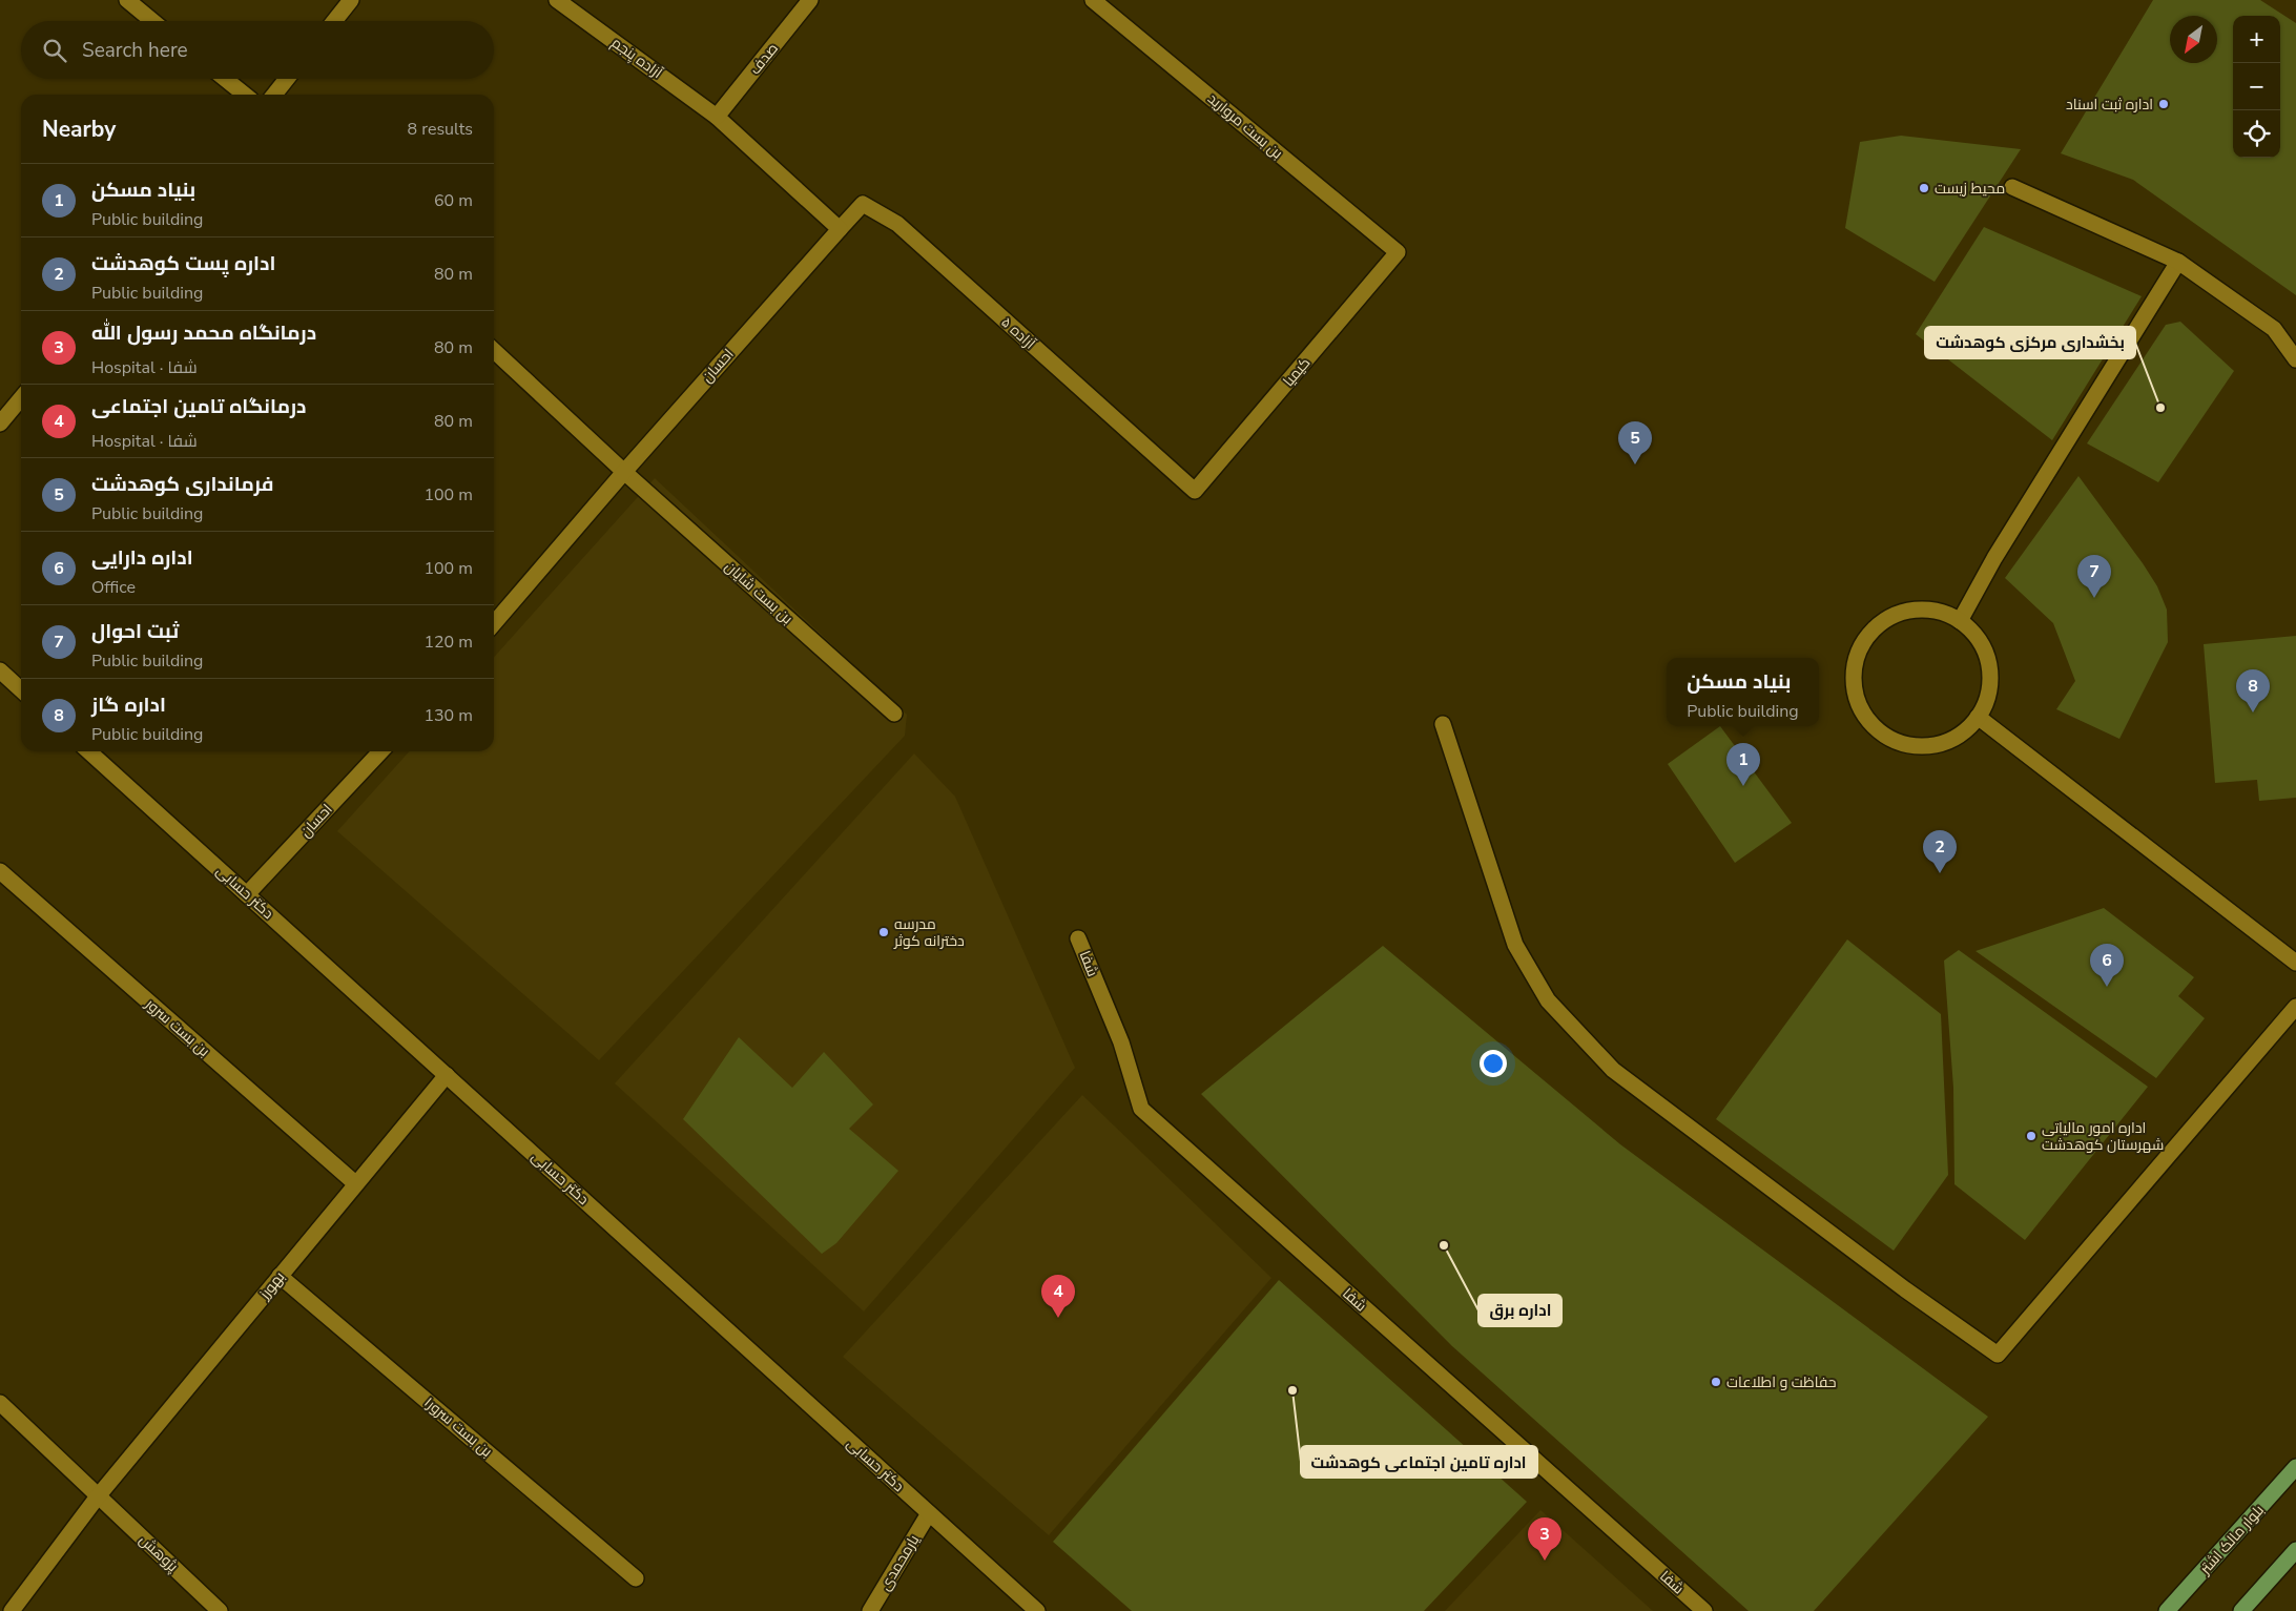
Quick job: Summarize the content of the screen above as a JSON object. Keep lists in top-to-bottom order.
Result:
{
  "streets": {
    "main road": ["بلوار مالک اشتر"],
    "street": [
      "آزاده پنجم",
      "صدف",
      "بن بست مروارید",
      "آزاده ۵",
      "احسان",
      "کیمیا",
      "بن بست شایان",
      "دکتر حسابی",
      "شفا",
      "بن بست سرور",
      "بهورز",
      "بن بست سرور۱",
      "پژوهش",
      "یارمحمدی"
    ]
  },
  "crossings": [
    ["آزاده پنجم", "صدف"],
    ["بن بست مروارید", "کیمیا"],
    ["آزاده ۵", "احسان"],
    ["آزاده ۵", "کیمیا"],
    ["احسان", "بن بست شایان"],
    ["احسان", "دکتر حسابی"],
    ["دکتر حسابی", "بهورز"],
    ["دکتر حسابی", "یارمحمدی"],
    ["بن بست سرور", "بهورز"],
    ["بهورز", "بن بست سرور۱"],
    ["بهورز", "پژوهش"]
  ],
  "places": [
    "اداره ثبت اسناد",
    "محیط زیست",
    "بخشداری مرکزی کوهدشت",
    "مدرسه دخترانه کوثر",
    "اداره امور مالیاتی شهرستان کوهدشت",
    "اداره برق",
    "حفاظت و اطلاعات",
    "اداره تامین اجتماعی کوهدشت"
  ],
  "north": "bottom left",
  "page": {
    "map_buttons": ["+", "−"],
    "search": "Search here",
    "heading": ["Nearby", "8 results"],
    "list": [
      {
        "mark": "1",
        "name": "بنیاد مسکن",
        "note": "Public building",
        "value": "60 m"
      },
      {
        "mark": "2",
        "name": "اداره پست کوهدشت",
        "note": "Public building",
        "value": "80 m"
      },
      {
        "mark": "3",
        "name": "درمانگاه محمد رسول الله",
        "note": "Hospital · شفا",
        "value": "80 m"
      },
      {
        "mark": "4",
        "name": "درمانگاه تامین اجتماعی",
        "note": "Hospital · شفا",
        "value": "80 m"
      },
      {
        "mark": "5",
        "name": "فرمانداری کوهدشت",
        "note": "Public building",
        "value": "100 m"
      },
      {
        "mark": "6",
        "name": "اداره دارایی",
        "note": "Office",
        "value": "100 m"
      },
      {
        "mark": "7",
        "name": "ثبت احوال",
        "note": "Public building",
        "value": "120 m"
      },
      {
        "mark": "8",
        "name": "اداره گاز",
        "note": "Public building",
        "value": "130 m"
      }
    ],
    "pins": [
      "5",
      "7",
      "8",
      "1",
      "2",
      "6",
      "4",
      "3"
    ],
    "popup": ["بنیاد مسکن", "Public building"]
  }
}
